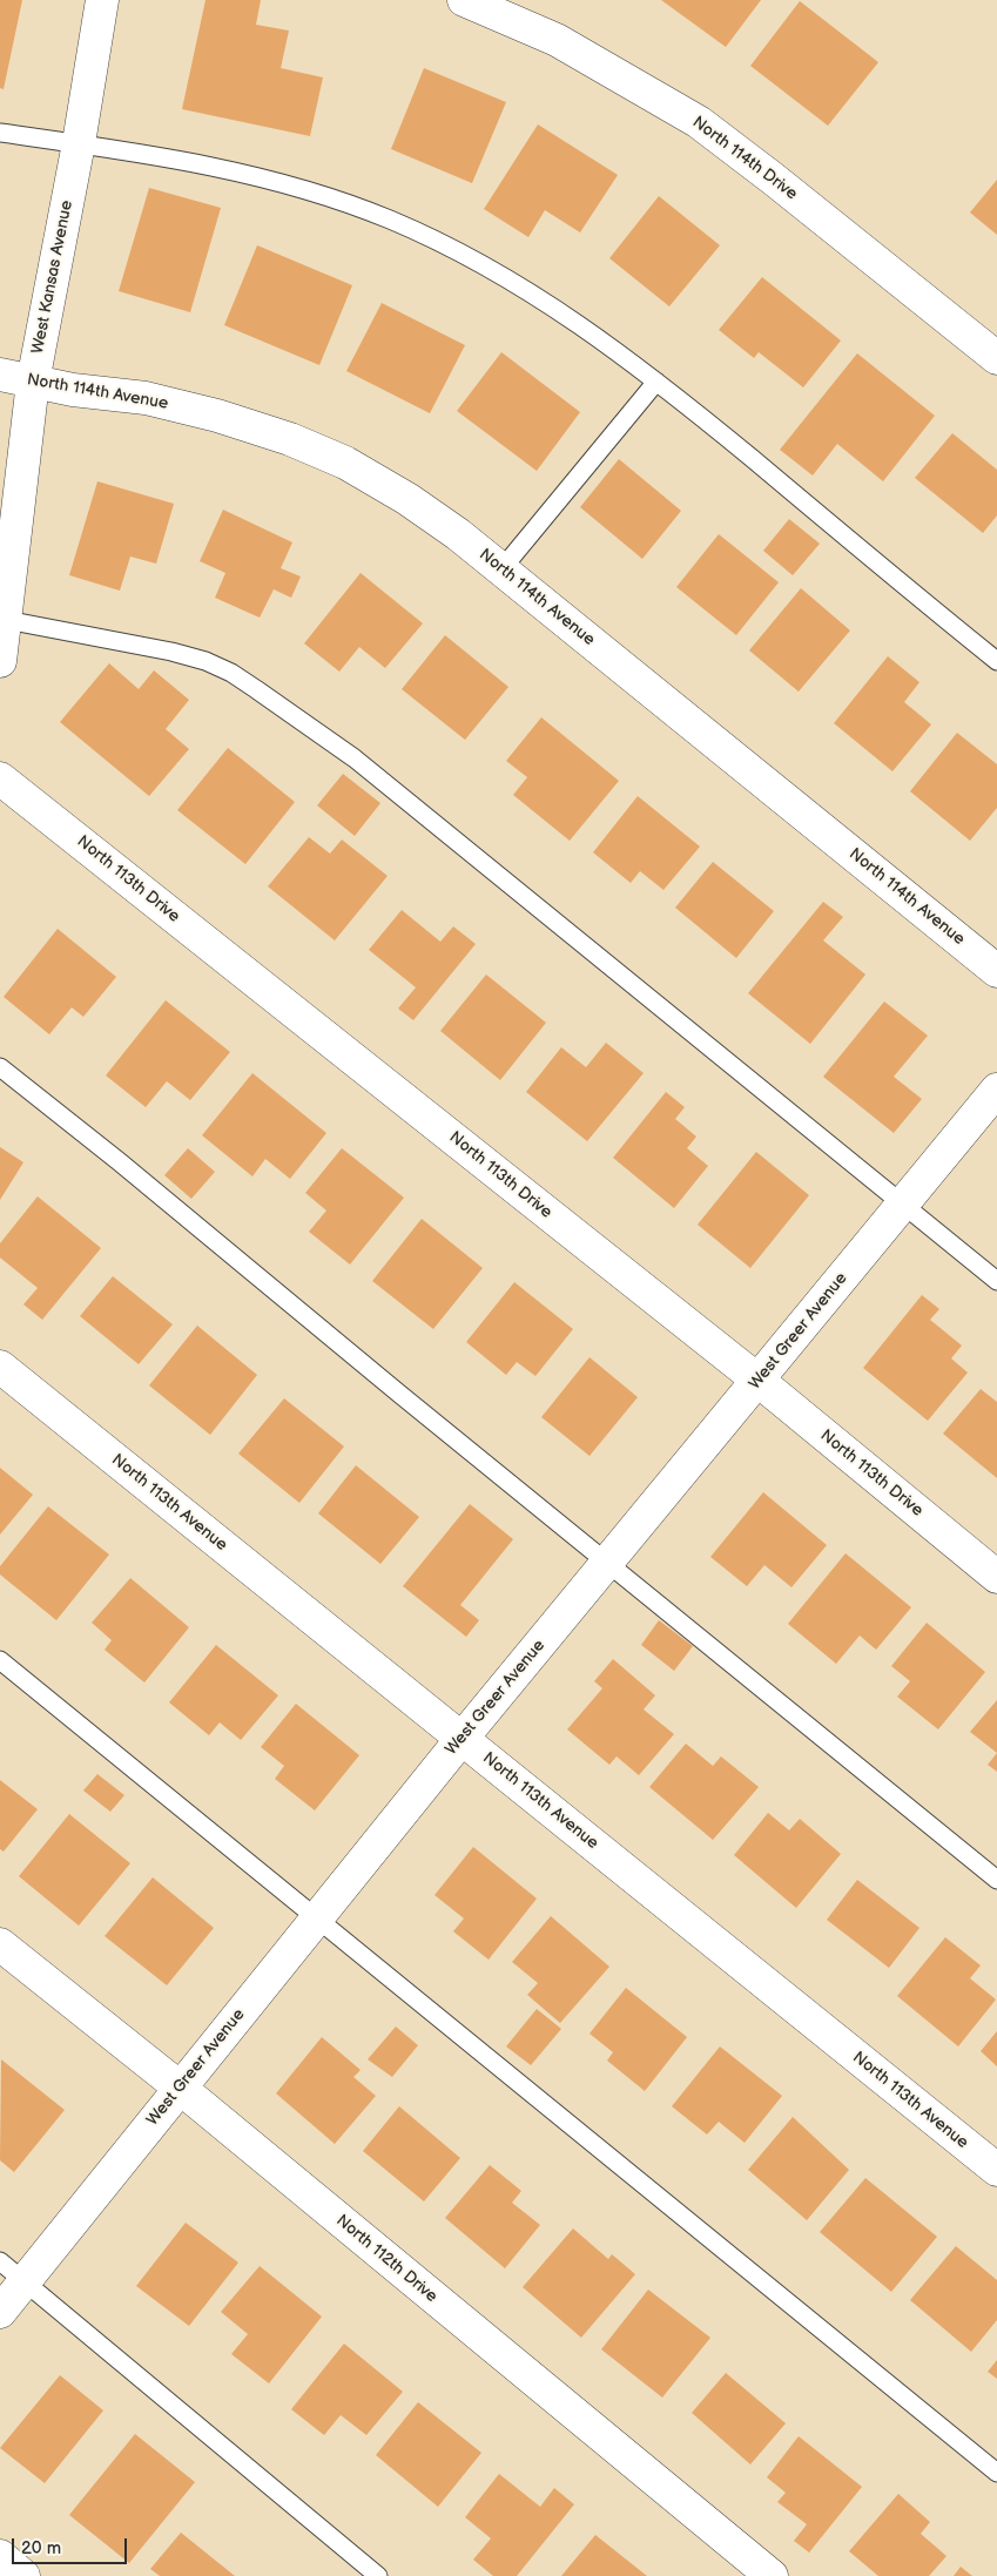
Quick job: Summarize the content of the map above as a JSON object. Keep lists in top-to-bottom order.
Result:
{
  "streets": {
    "street": [
      "North 114th Drive",
      "West Kansas Avenue",
      "North 114th Avenue",
      "North 113th Drive",
      "West Greer Avenue",
      "North 113th Avenue",
      "North 112th Drive"
    ]
  },
  "crossings": [
    ["West Kansas Avenue", "North 114th Avenue"],
    ["North 113th Drive", "West Greer Avenue"],
    ["West Greer Avenue", "North 113th Avenue"],
    ["West Greer Avenue", "North 112th Drive"]
  ],
  "scale_bar": "20 m"
}
